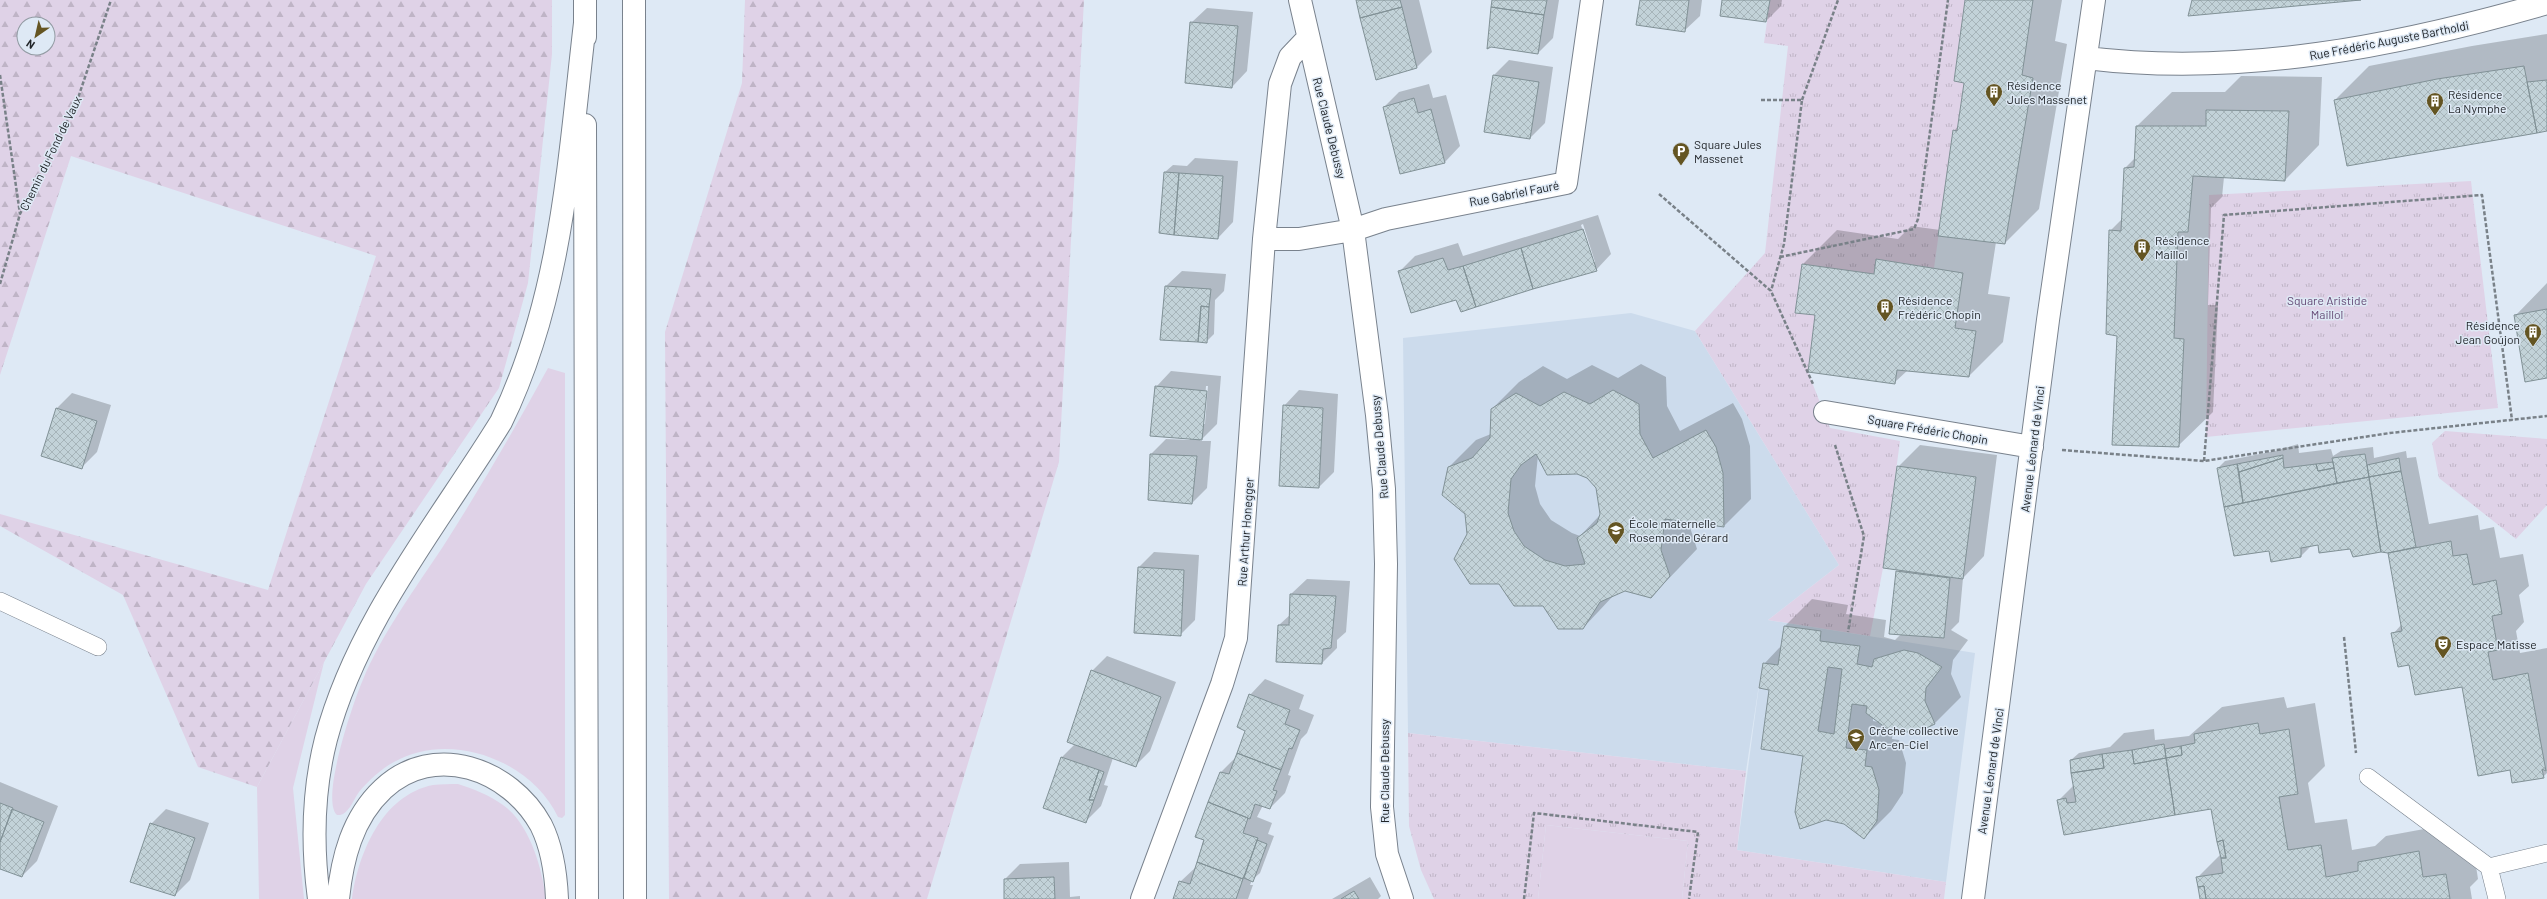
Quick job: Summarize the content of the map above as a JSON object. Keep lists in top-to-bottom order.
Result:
{
  "streets": {
    "main road": [
      "Rue Frédéric Auguste Bartholdi",
      "Rue Claude Debussy",
      "Rue Gabriel Fauré",
      "Square Frédéric Chopin",
      "Avenue Léonard de Vinci",
      "Rue Arthur Honegger"
    ],
    "path": ["Chemin du Fond de Vaux"]
  },
  "crossings": [
    ["Rue Frédéric Auguste Bartholdi", "Avenue Léonard de Vinci"],
    ["Rue Claude Debussy", "Rue Gabriel Fauré"],
    ["Rue Claude Debussy", "Rue Arthur Honegger"],
    ["Square Frédéric Chopin", "Avenue Léonard de Vinci"]
  ],
  "parks": ["Square Aristide Maillol"],
  "places": {
    "building": [
      "Résidence Jules Massenet",
      "Résidence La Nymphe",
      "Résidence Maillol",
      "Résidence Frédéric Chopin",
      "Résidence Jean Goujon"
    ],
    "parking": ["Square Jules Massenet"],
    "school or university": ["École maternelle Rosemonde Gérard", "Crèche collective Arc-en-Ciel"],
    "theatre": ["Espace Matisse"]
  },
  "north": "bottom left"
}
